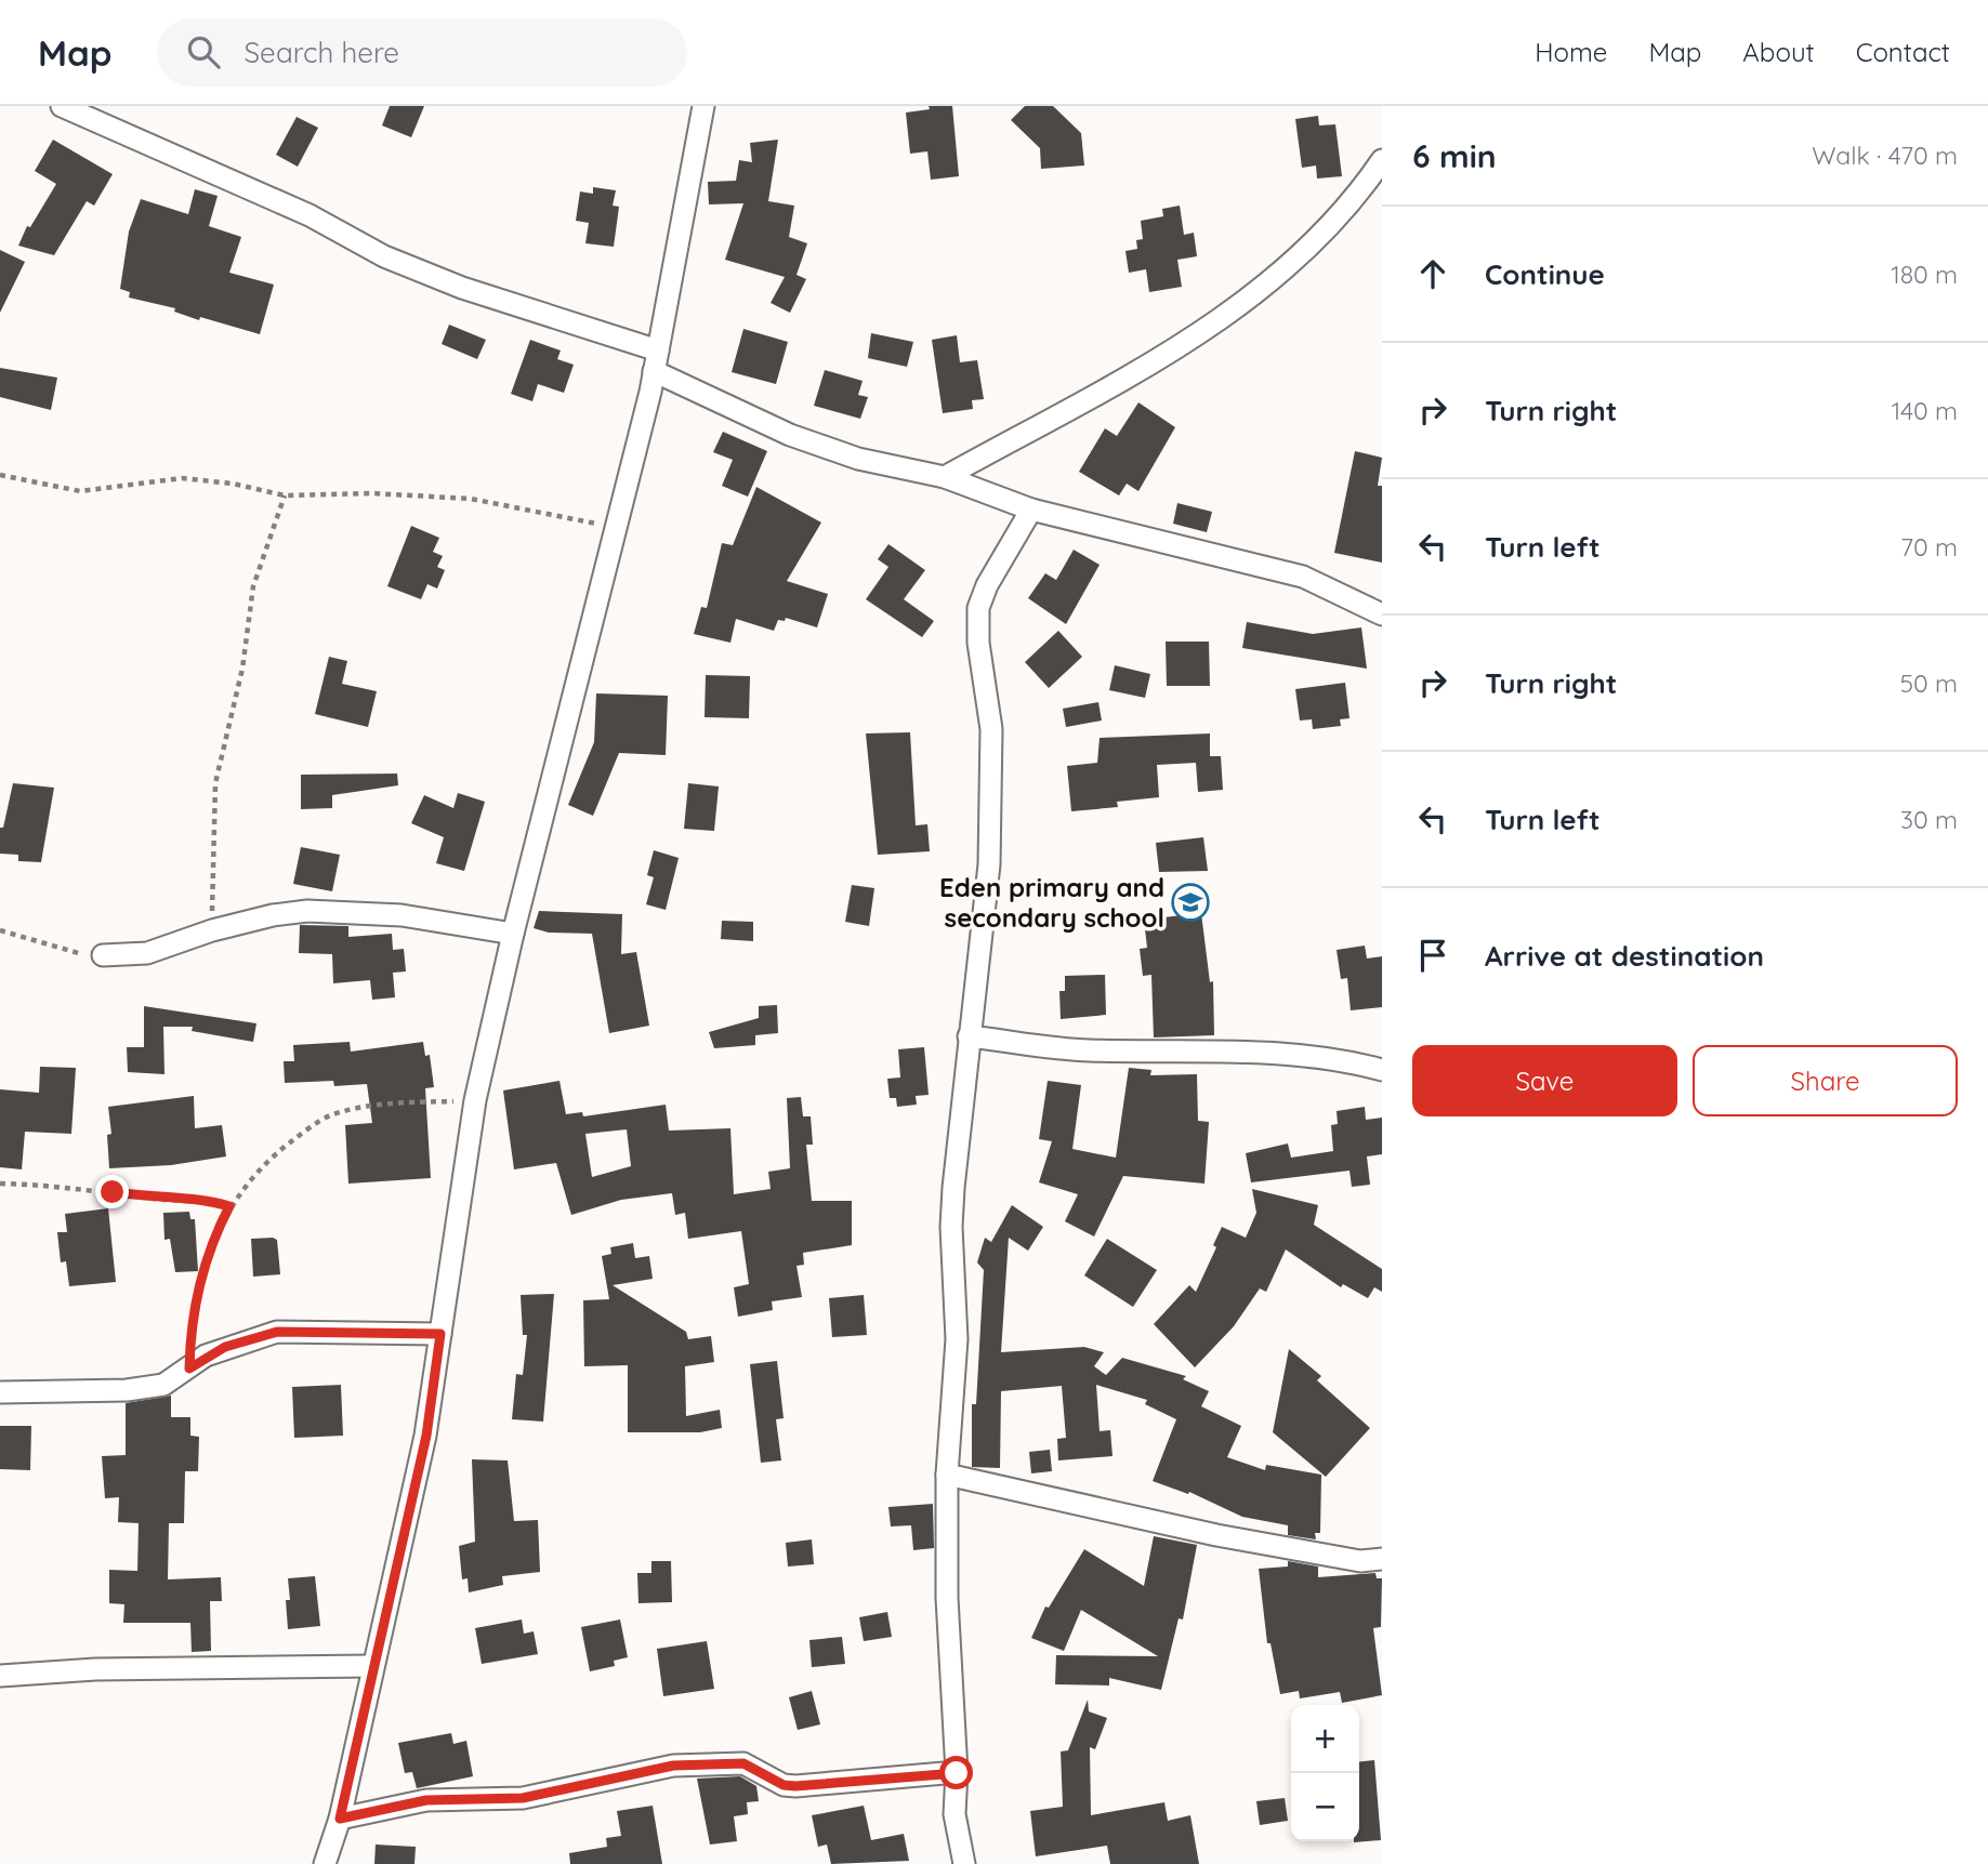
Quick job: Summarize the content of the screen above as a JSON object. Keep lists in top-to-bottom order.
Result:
{
  "places": {
    "school or university": ["Eden primary and secondary school"]
  },
  "page": {
    "header": "Map",
    "search": "Search here",
    "nav": [
      "Home",
      "Map",
      "About",
      "Contact"
    ],
    "heading": ["6 min", "Walk · 470 m"],
    "list": [
      ["Continue", "180 m"],
      ["Turn right", "140 m"],
      ["Turn left", "70 m"],
      ["Turn right", "50 m"],
      ["Turn left", "30 m"],
      "Arrive at destination"
    ],
    "buttons": ["Save", "Share"],
    "map_buttons": ["+", "−"]
  }
}
